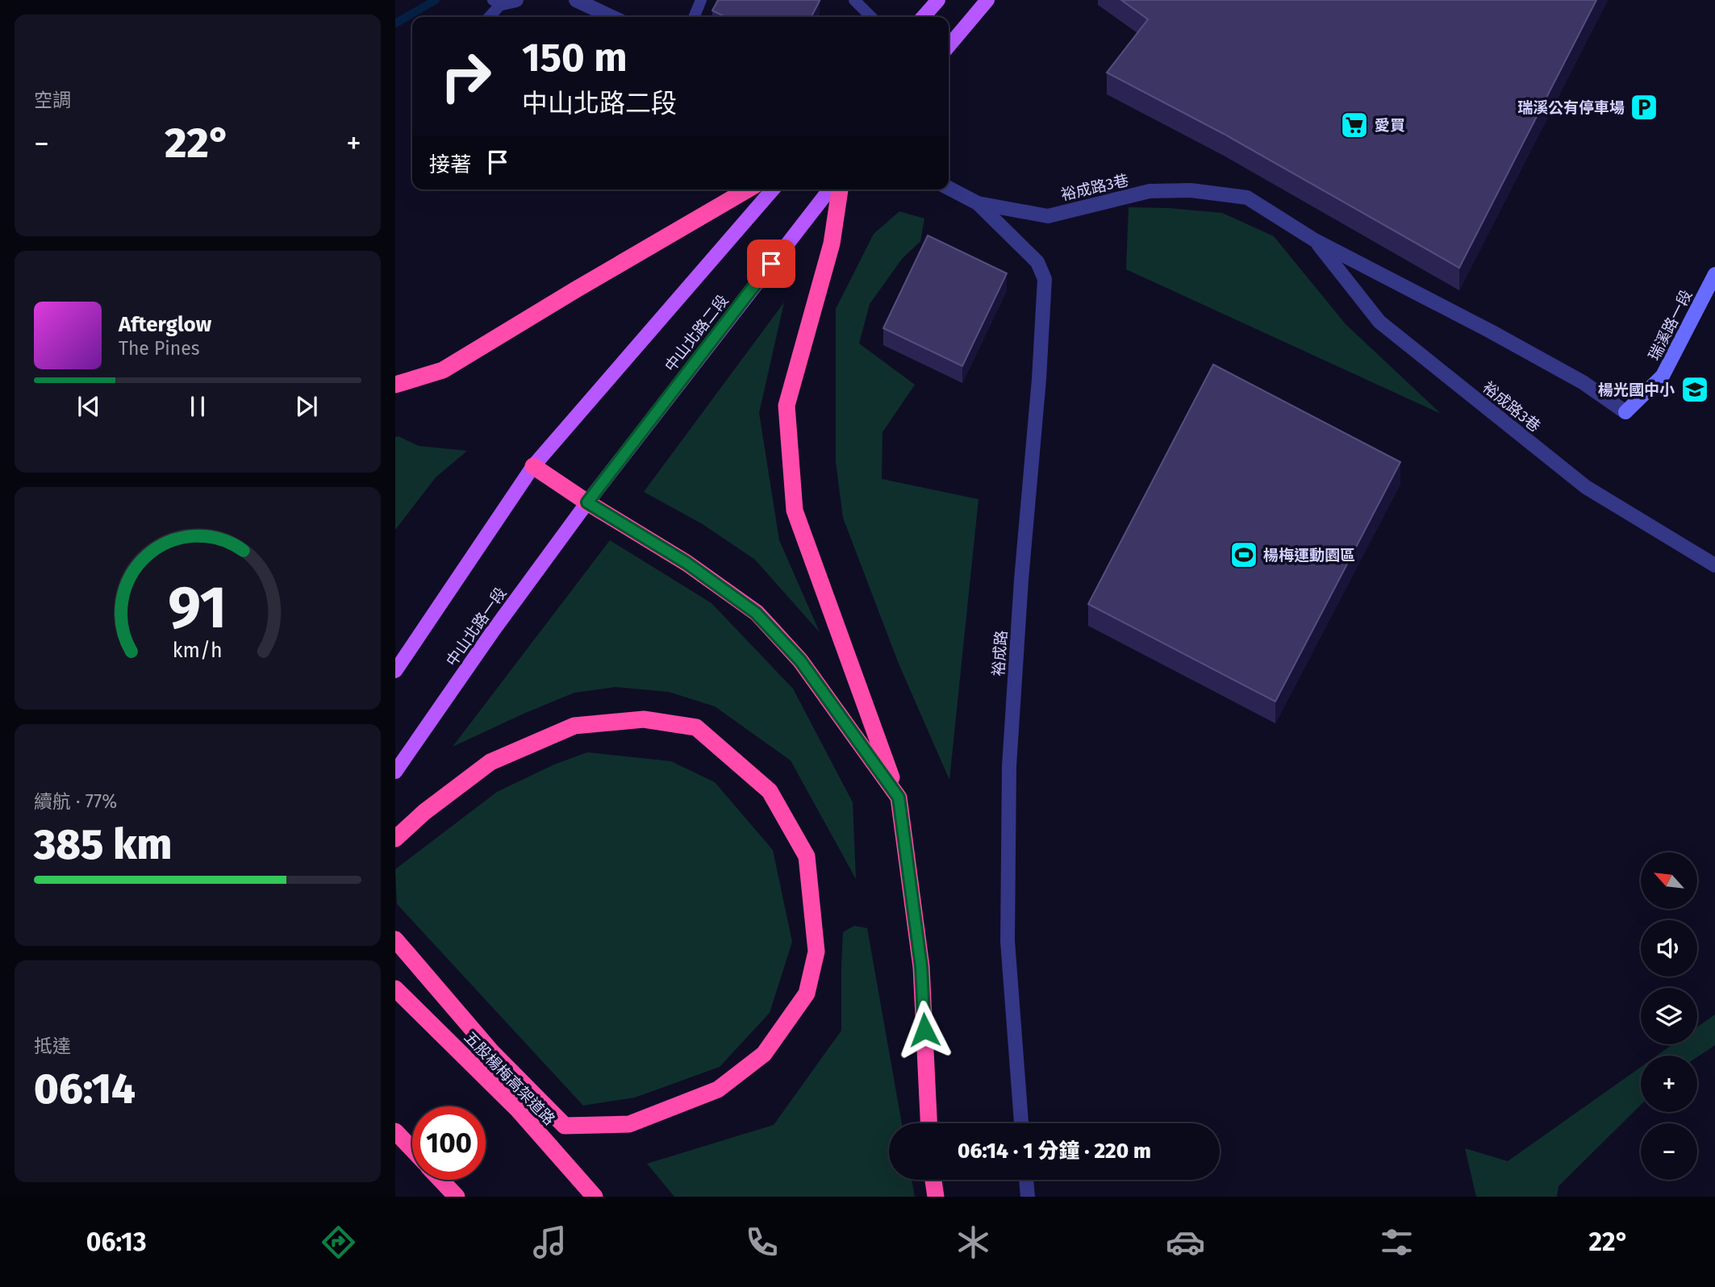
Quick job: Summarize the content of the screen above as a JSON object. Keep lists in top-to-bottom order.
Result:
{
  "streets": {
    "highway": ["五股楊梅高架道路"],
    "main road": ["中山北路二段", "中山北路一段"],
    "street": ["裕成路3巷", "瑞溪路一段", "裕成路"]
  },
  "crossings": [
    ["裕成路3巷", "瑞溪路一段"],
    ["裕成路3巷", "裕成路"],
    ["中山北路二段", "中山北路一段"]
  ],
  "places": {
    "parking": ["瑞溪公有停車場"],
    "supermarket": ["愛買"],
    "school or university": ["楊光國中小"],
    "sports": ["楊梅運動園區"]
  },
  "north": "top left",
  "page": {
    "tile": [
      "空調",
      ["續航 · 77%", "385 km"],
      ["抵達", "06:14"]
    ],
    "turn": ["150 m", "中山北路二段"],
    "heat": ["−", "22°", "+"],
    "then": "接著",
    "song": ["Afterglow", "The Pines"],
    "map_buttons": ["+", "−"],
    "limit": "100",
    "trip": "06:14 · 1 分鐘 · 220 m",
    "tabs": ["06:13", "22°"],
    "gauge": ["91", "km/h"]
  }
}
